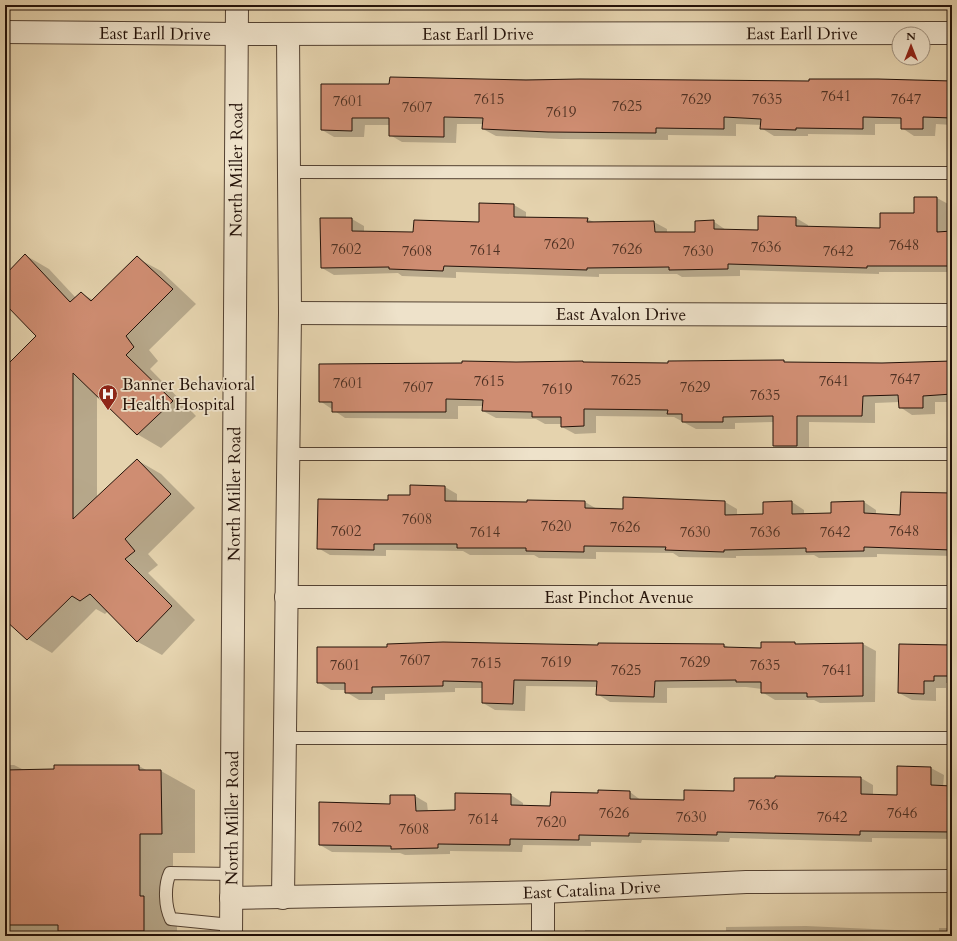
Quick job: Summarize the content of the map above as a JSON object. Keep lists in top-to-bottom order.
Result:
{
  "streets": {
    "street": [
      "East Earll Drive",
      "North Miller Road",
      "East Avalon Drive",
      "East Pinchot Avenue",
      "East Catalina Drive"
    ]
  },
  "crossings": [
    ["East Earll Drive", "North Miller Road"],
    ["North Miller Road", "East Catalina Drive"]
  ],
  "places": {
    "hospital": ["Banner Behavioral Health Hospital"]
  },
  "house_numbers": [
    "7641",
    "7615",
    "7629",
    "7635",
    "7647",
    "7601",
    "7625",
    "7607",
    "7619",
    "7620",
    "7648",
    "7636",
    "7602",
    "7626",
    "7614",
    "7608",
    "7630",
    "7642",
    "7647",
    "7625",
    "7615",
    "7641",
    "7601",
    "7607",
    "7629",
    "7619",
    "7635",
    "7608",
    "7620",
    "7626",
    "7602",
    "7648",
    "7614",
    "7630",
    "7636",
    "7642",
    "7607",
    "7619",
    "7629",
    "7615",
    "7601",
    "7635",
    "7625",
    "7641",
    "7636",
    "7626",
    "7646",
    "7630",
    "7642",
    "7614",
    "7620",
    "7602",
    "7608"
  ],
  "north": "top"
}
